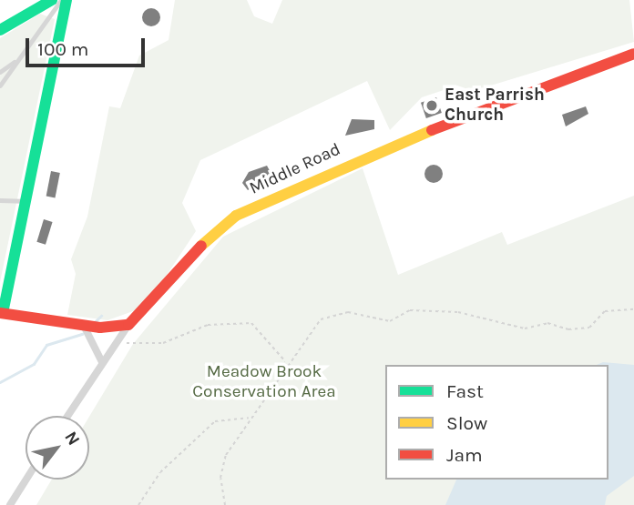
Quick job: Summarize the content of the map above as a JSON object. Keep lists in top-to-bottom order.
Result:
{
  "streets": {
    "street": ["Middle Road"]
  },
  "parks": ["Meadow Brook Conservation Area"],
  "places": ["East Parrish Church"],
  "legend": ["Fast", "Slow", "Jam"],
  "scale_bar": "100 m",
  "north": "top right"
}
